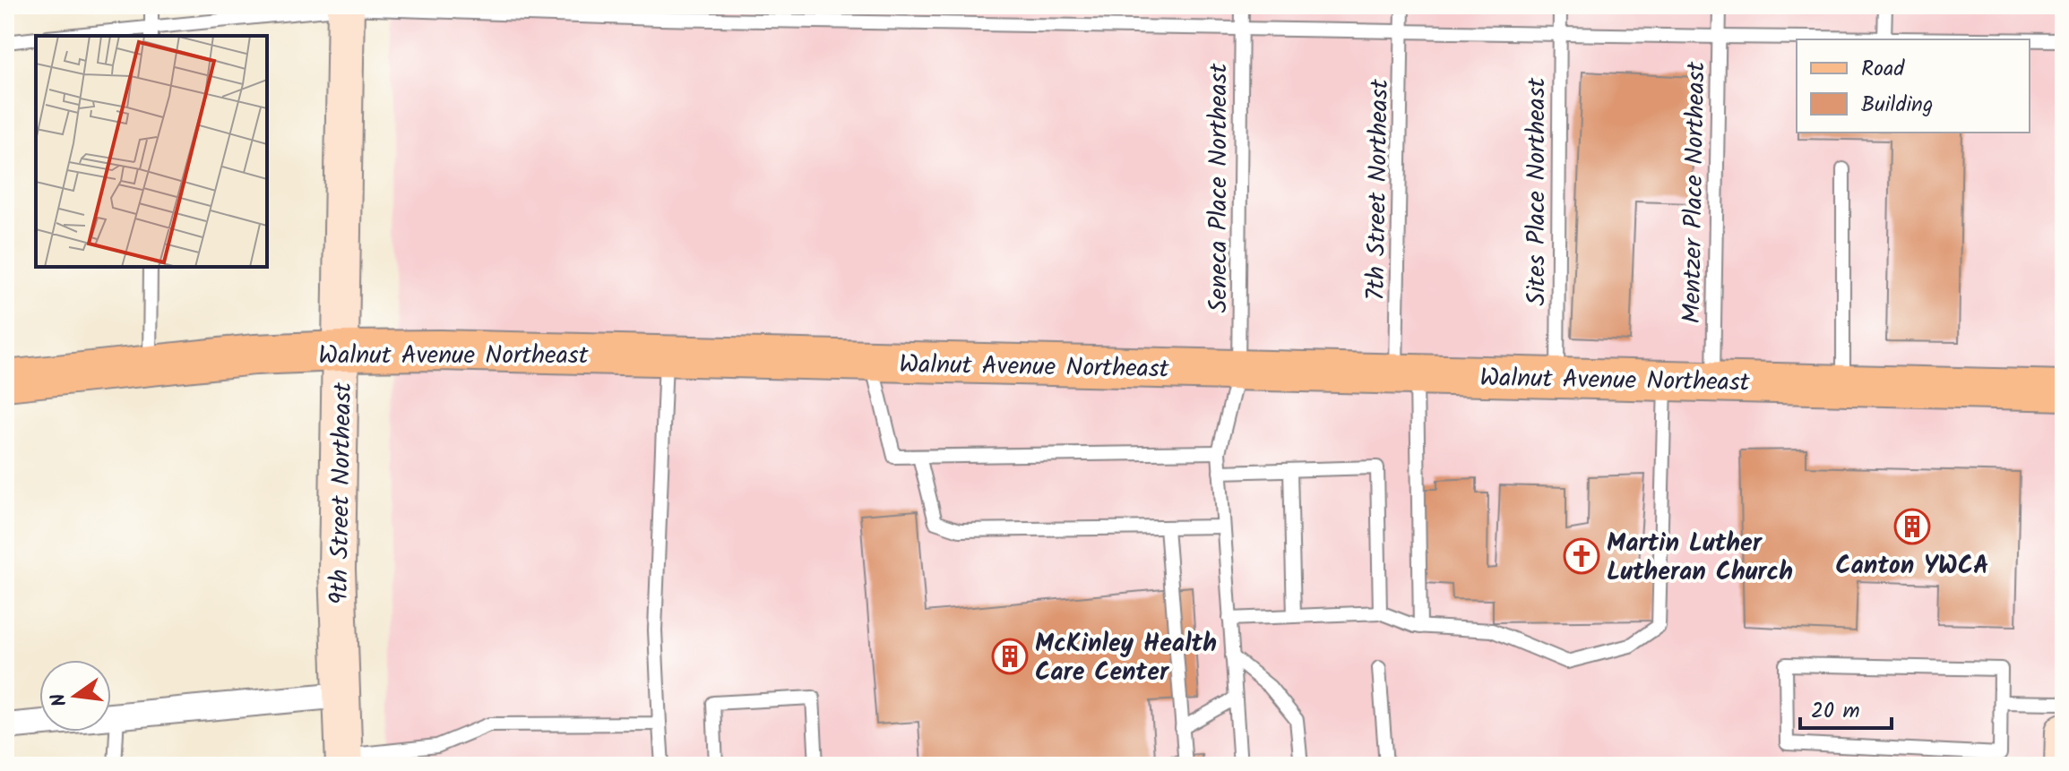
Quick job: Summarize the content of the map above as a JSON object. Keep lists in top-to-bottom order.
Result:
{
  "streets": {
    "main road": ["Walnut Avenue Northeast"],
    "street": ["9th Street Northeast"],
    "lane": [
      "Seneca Place Northeast",
      "7th Street Northeast",
      "Sites Place Northeast",
      "Mentzer Place Northeast"
    ]
  },
  "crossings": [
    ["Seneca Place Northeast", "Walnut Avenue Northeast"],
    ["7th Street Northeast", "Walnut Avenue Northeast"],
    ["Sites Place Northeast", "Walnut Avenue Northeast"],
    ["Mentzer Place Northeast", "Walnut Avenue Northeast"],
    ["Walnut Avenue Northeast", "9th Street Northeast"]
  ],
  "places": {
    "building": ["Canton YWCA", "McKinley Health Care Center"],
    "church": ["Martin Luther Lutheran Church"]
  },
  "legend": ["Road", "Building"],
  "scale_bar": "20 m",
  "north": "left"
}
